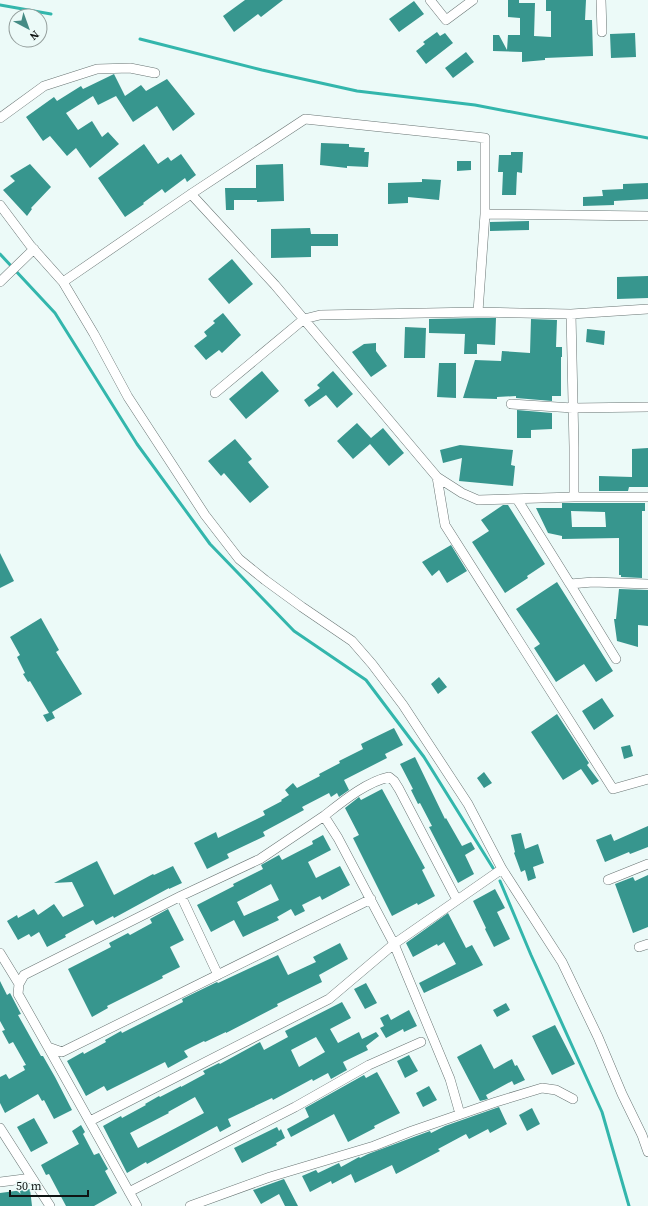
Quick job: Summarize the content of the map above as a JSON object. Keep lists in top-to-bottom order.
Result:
{
  "scale_bar": "50 m",
  "north": "bottom right"
}
